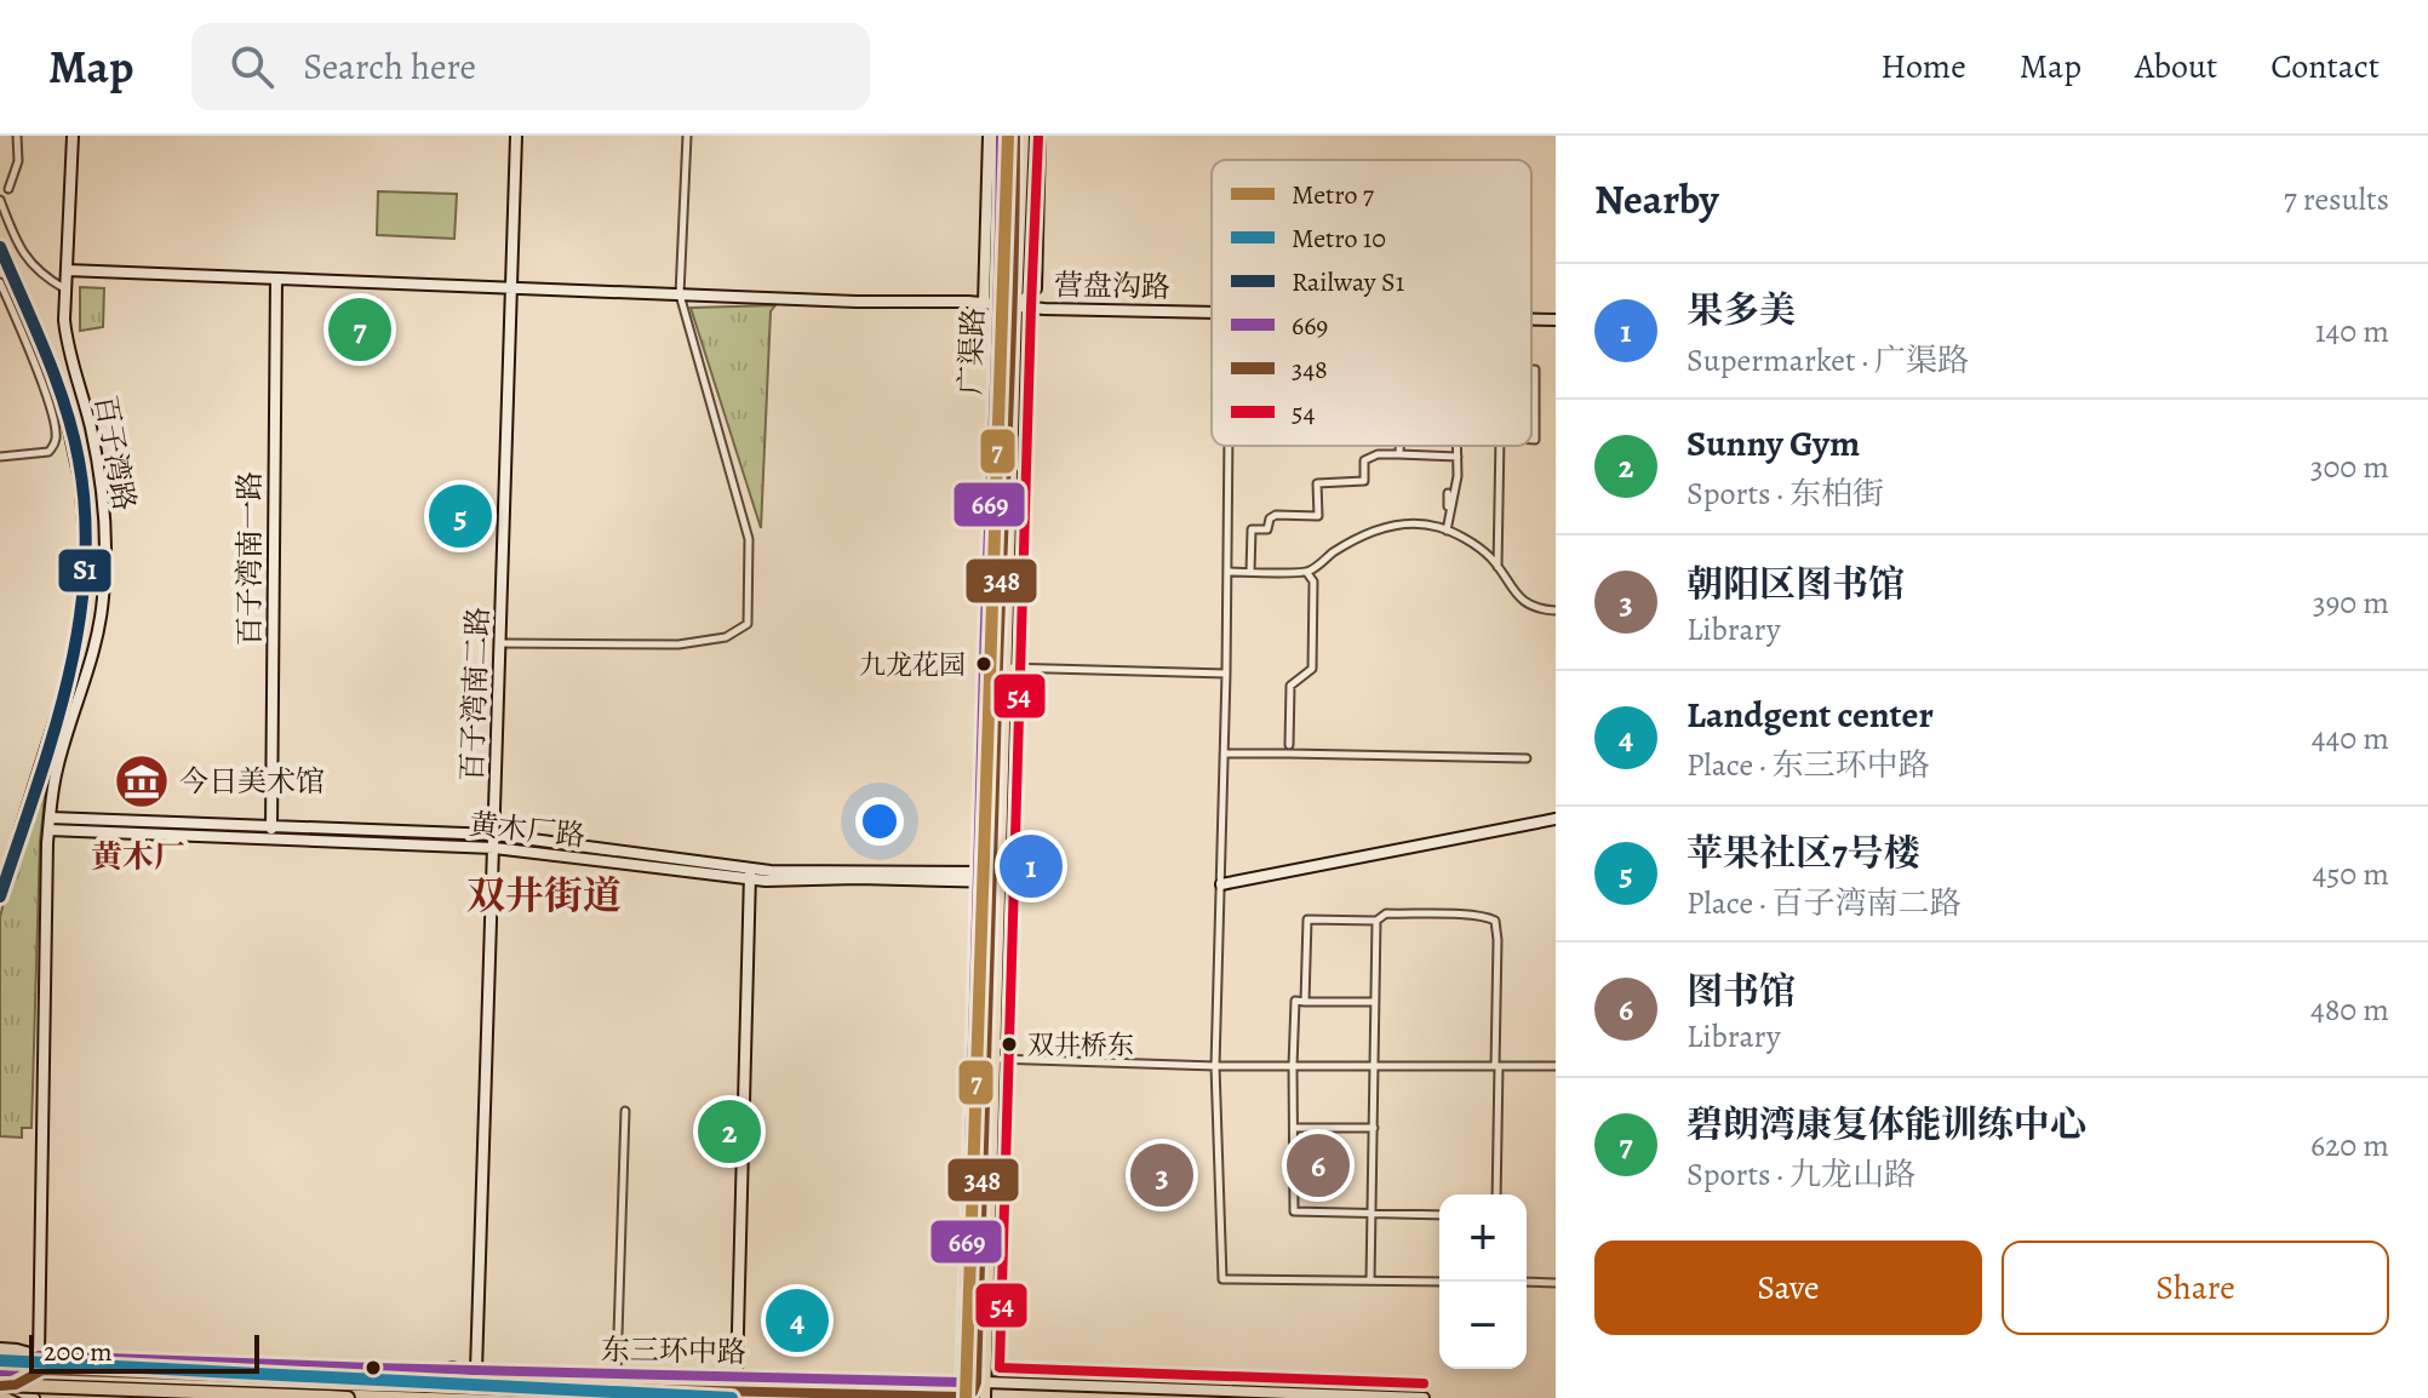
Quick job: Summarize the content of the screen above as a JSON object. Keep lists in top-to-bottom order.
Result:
{
  "streets": {
    "main road": ["广渠路"],
    "street": [
      "营盘沟路",
      "百子湾路",
      "百子湾南一路",
      "百子湾南二路",
      "黄木厂路",
      "东三环中路"
    ]
  },
  "crossings": [
    ["营盘沟路", "广渠路"],
    ["营盘沟路", "百子湾路"],
    ["营盘沟路", "百子湾南一路"],
    ["营盘沟路", "百子湾南二路"],
    ["广渠路", "黄木厂路"],
    ["广渠路", "东三环中路"],
    ["百子湾路", "黄木厂路"],
    ["百子湾路", "东三环中路"],
    ["百子湾南一路", "黄木厂路"],
    ["百子湾南二路", "黄木厂路"],
    ["百子湾南二路", "东三环中路"]
  ],
  "districts": ["黄木厂", "双井街道"],
  "places": {
    "other": ["九龙花园", "双井桥东"],
    "museum": ["今日美术馆"]
  },
  "lines": [
    "metro line 7",
    "transit line 669",
    "transit line 348",
    "transit line 54",
    "rail line S1",
    "metro line 10"
  ],
  "legend": [
    "Metro 7",
    "Metro 10",
    "Railway S1",
    "669",
    "348",
    "54"
  ],
  "scale_bar": "200 m",
  "page": {
    "header": "Map",
    "search": "Search here",
    "nav": [
      "Home",
      "Map",
      "About",
      "Contact"
    ],
    "heading": ["Nearby", "7 results"],
    "list": [
      {
        "mark": "1",
        "name": "果多美",
        "note": "Supermarket · 广渠路",
        "value": "140 m"
      },
      {
        "mark": "2",
        "name": "Sunny Gym",
        "note": "Sports · 东柏街",
        "value": "300 m"
      },
      {
        "mark": "3",
        "name": "朝阳区图书馆",
        "note": "Library",
        "value": "390 m"
      },
      {
        "mark": "4",
        "name": "Landgent center",
        "note": "Place · 东三环中路",
        "value": "440 m"
      },
      {
        "mark": "5",
        "name": "苹果社区7号楼",
        "note": "Place · 百子湾南二路",
        "value": "450 m"
      },
      {
        "mark": "6",
        "name": "图书馆",
        "note": "Library",
        "value": "480 m"
      },
      {
        "mark": "7",
        "name": "碧朗湾康复体能训练中心",
        "note": "Sports · 九龙山路",
        "value": "620 m"
      }
    ],
    "pins": [
      "7",
      "5",
      "1",
      "2",
      "6",
      "3",
      "4"
    ],
    "map_buttons": ["+", "−"],
    "buttons": ["Save", "Share"],
    "scale": "200 m"
  }
}
